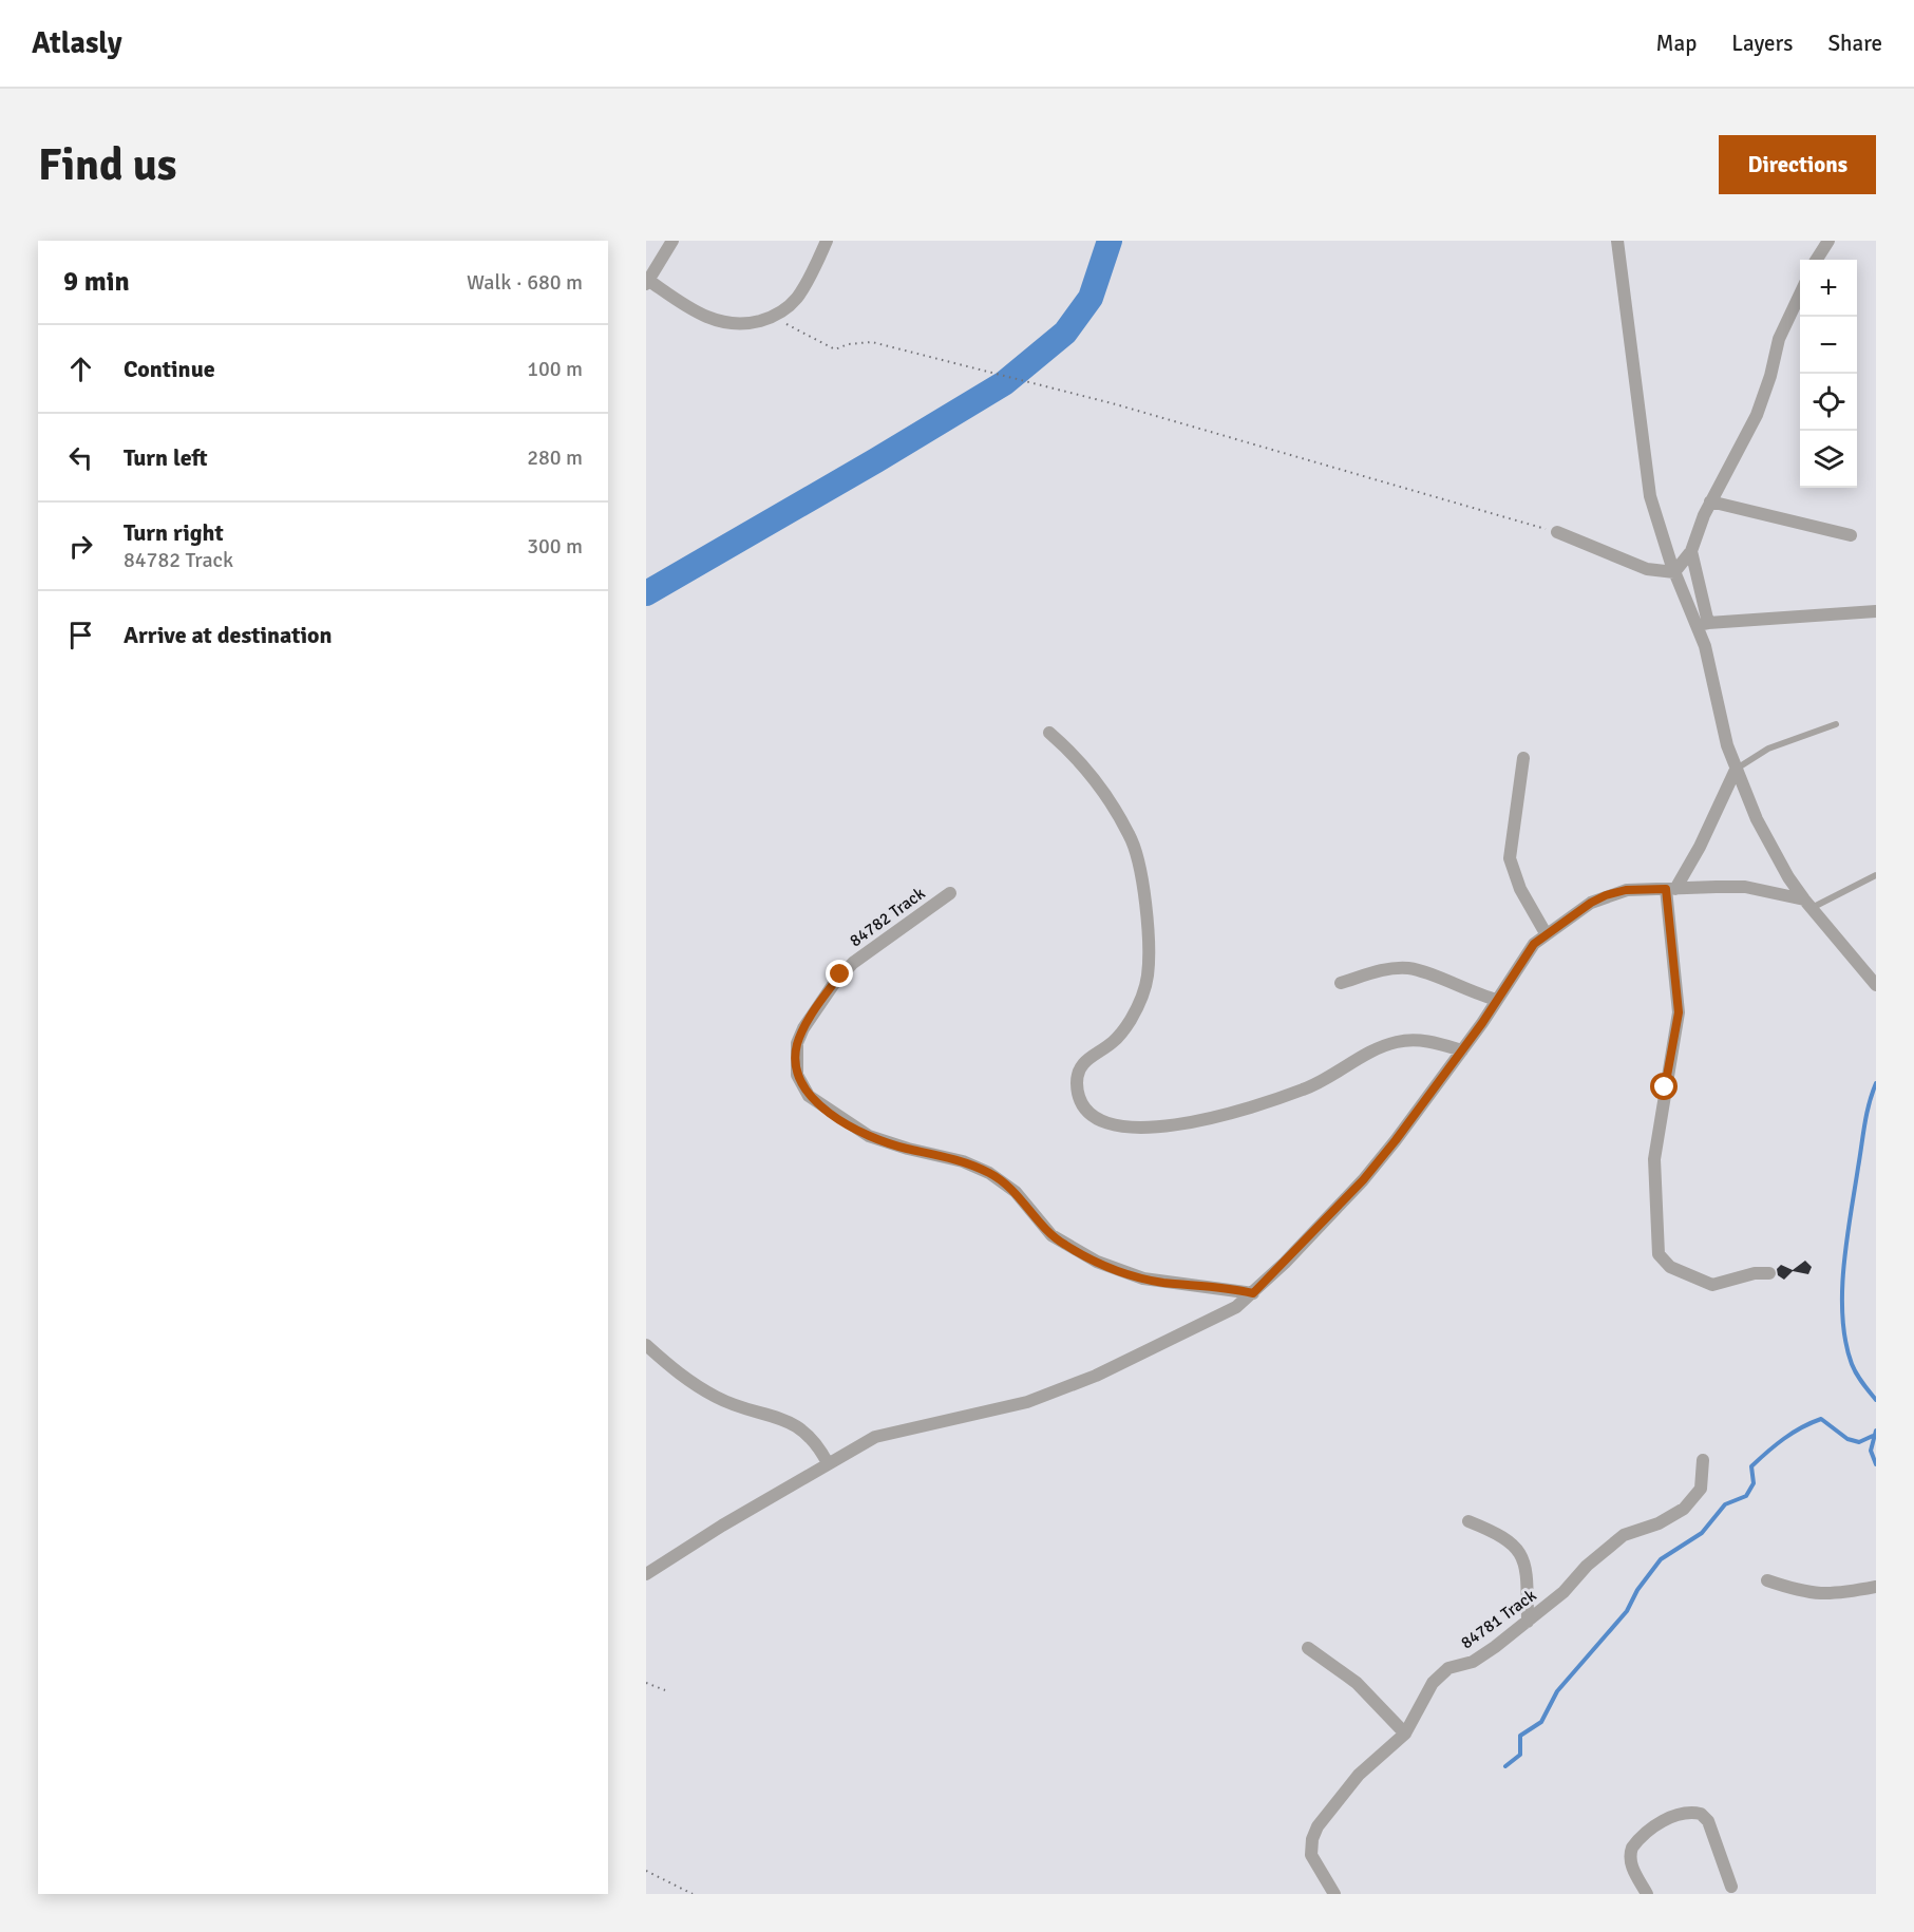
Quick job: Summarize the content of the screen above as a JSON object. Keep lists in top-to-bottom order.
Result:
{
  "streets": {
    "street": ["84782 Track", "84781 Track"]
  },
  "page": {
    "header": "Atlasly",
    "nav": ["Map", "Layers", "Share"],
    "buttons": "Directions",
    "title": "Find us",
    "heading": ["9 min", "Walk · 680 m"],
    "map_buttons": ["+", "−"],
    "list": [
      ["Continue", "100 m"],
      ["Turn left", "280 m"],
      ["Turn right", "84782 Track", "300 m"],
      "Arrive at destination"
    ]
  }
}
